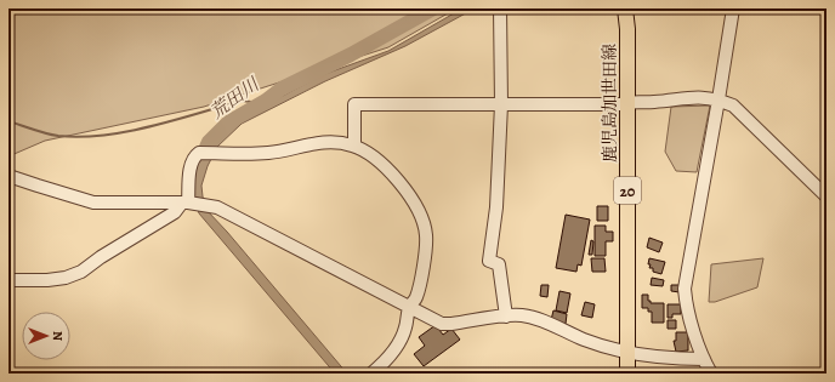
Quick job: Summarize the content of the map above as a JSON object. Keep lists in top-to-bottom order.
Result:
{
  "streets": {
    "main road": ["鹿児島加世田線", "20"]
  },
  "water": ["荒田川"],
  "north": "right"
}
